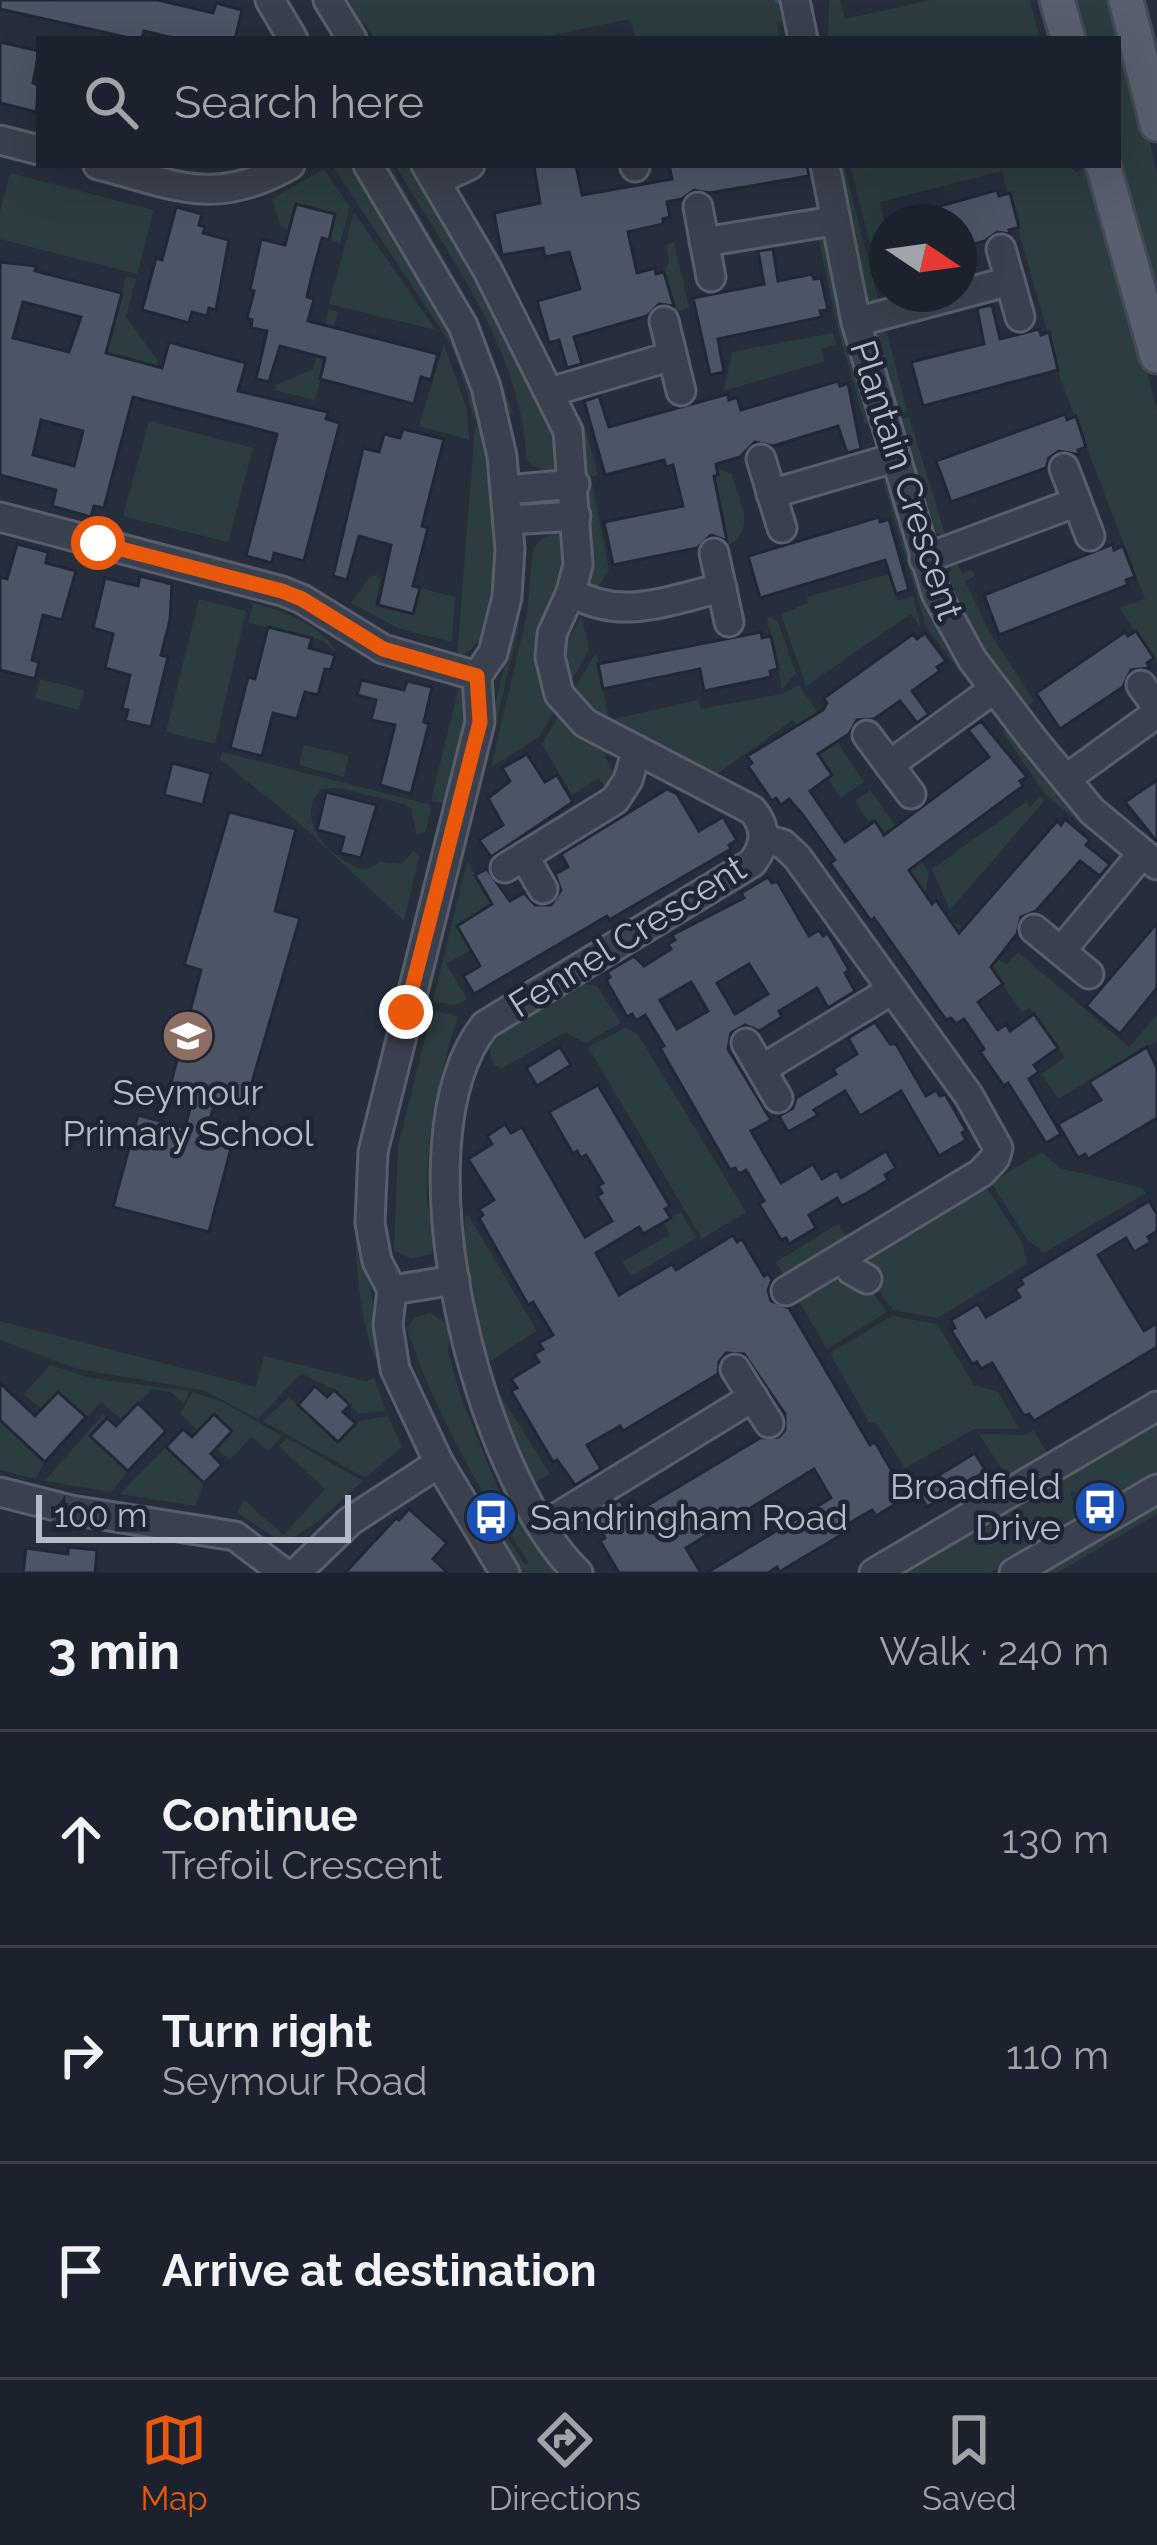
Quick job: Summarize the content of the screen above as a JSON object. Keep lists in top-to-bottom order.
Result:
{
  "streets": {
    "street": ["Plantain Crescent", "Fennel Crescent"]
  },
  "places": {
    "school or university": ["Seymour Primary School"],
    "bus stop": ["Broadfield Drive", "Sandringham Road"]
  },
  "scale_bar": "100 m",
  "north": "right",
  "page": {
    "search": "Search here",
    "scale": "100 m",
    "heading": ["3 min", "Walk · 240 m"],
    "list": [
      ["Continue", "Trefoil Crescent", "130 m"],
      ["Turn right", "Seymour Road", "110 m"],
      "Arrive at destination"
    ],
    "nav": ["Map", "Directions", "Saved"]
  }
}
